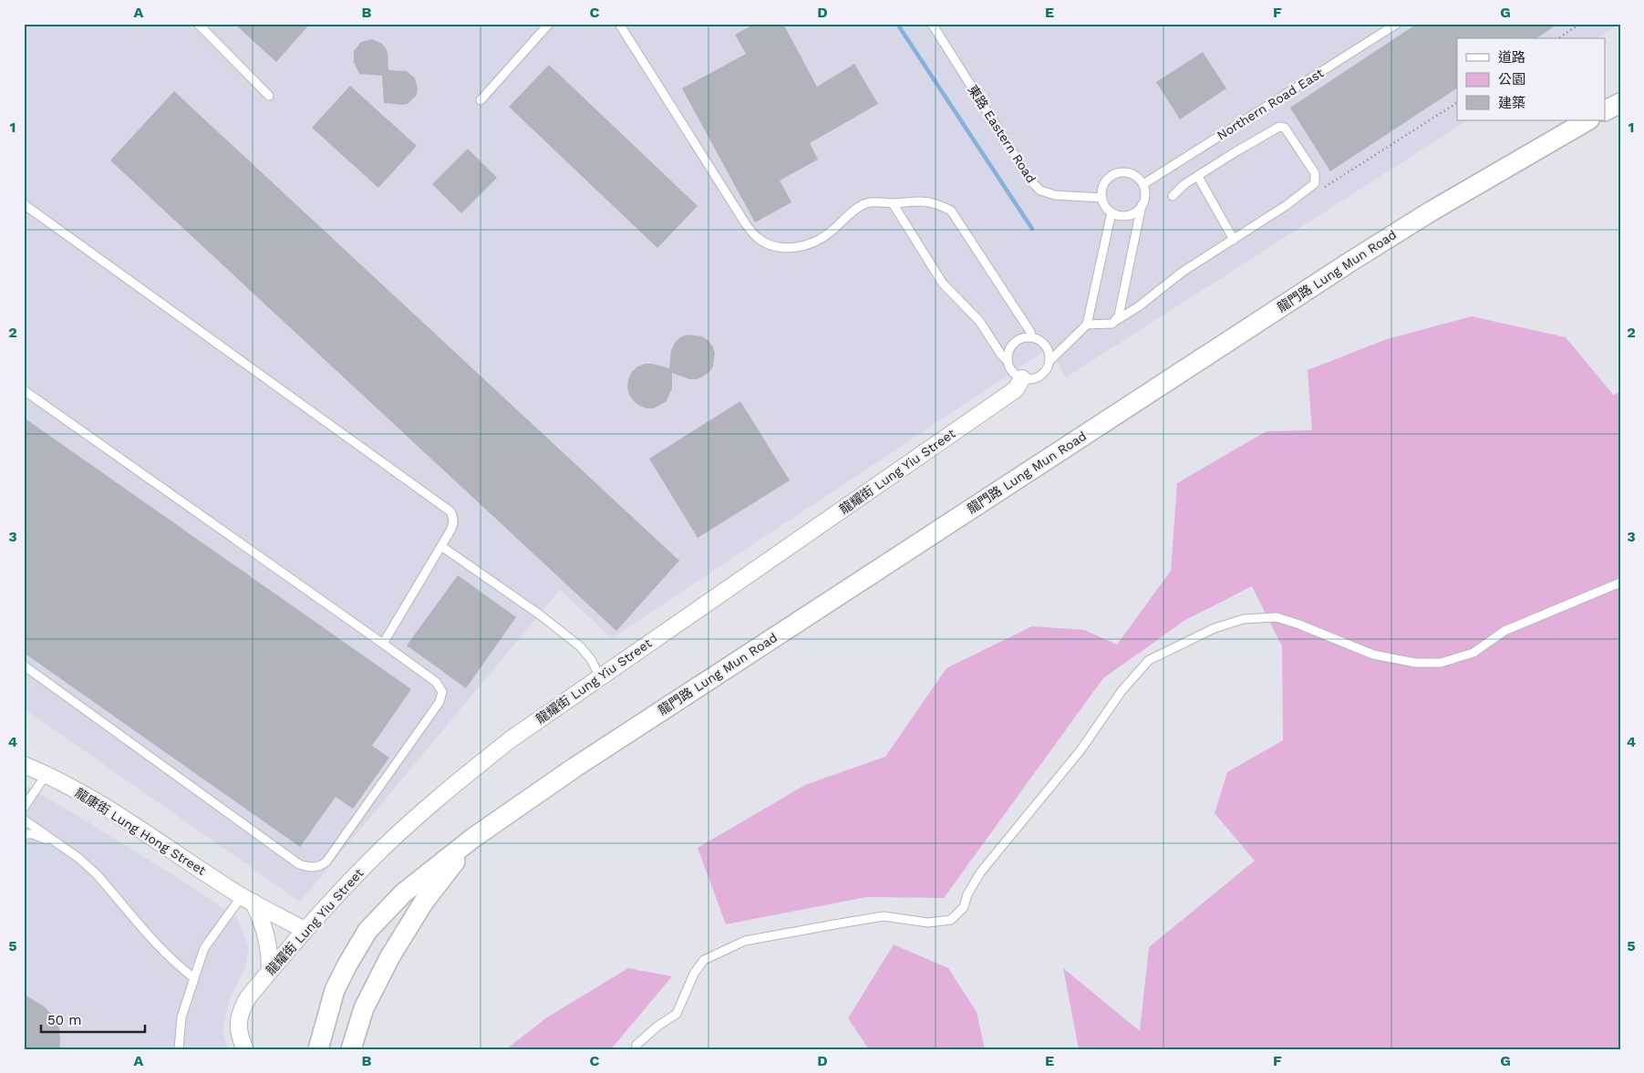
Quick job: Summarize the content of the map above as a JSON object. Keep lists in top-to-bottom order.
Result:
{
  "streets": {
    "street": ["龍門路 Lung Mun Road", "龍耀街 Lung Yiu Street", "龍康街 Lung Hong Street"],
    "lane": ["Northern Road East", "東路 Eastern Road"]
  },
  "crossings": [
    ["Northern Road East", "東路 Eastern Road"],
    ["龍耀街 Lung Yiu Street", "龍康街 Lung Hong Street"]
  ],
  "legend": ["道路", "公園", "建築"],
  "scale_bar": "50 m",
  "grid": {
    "columns": [
      "A",
      "B",
      "C",
      "D",
      "E",
      "F",
      "G"
    ],
    "rows": [
      "1",
      "2",
      "3",
      "4",
      "5"
    ]
  }
}
